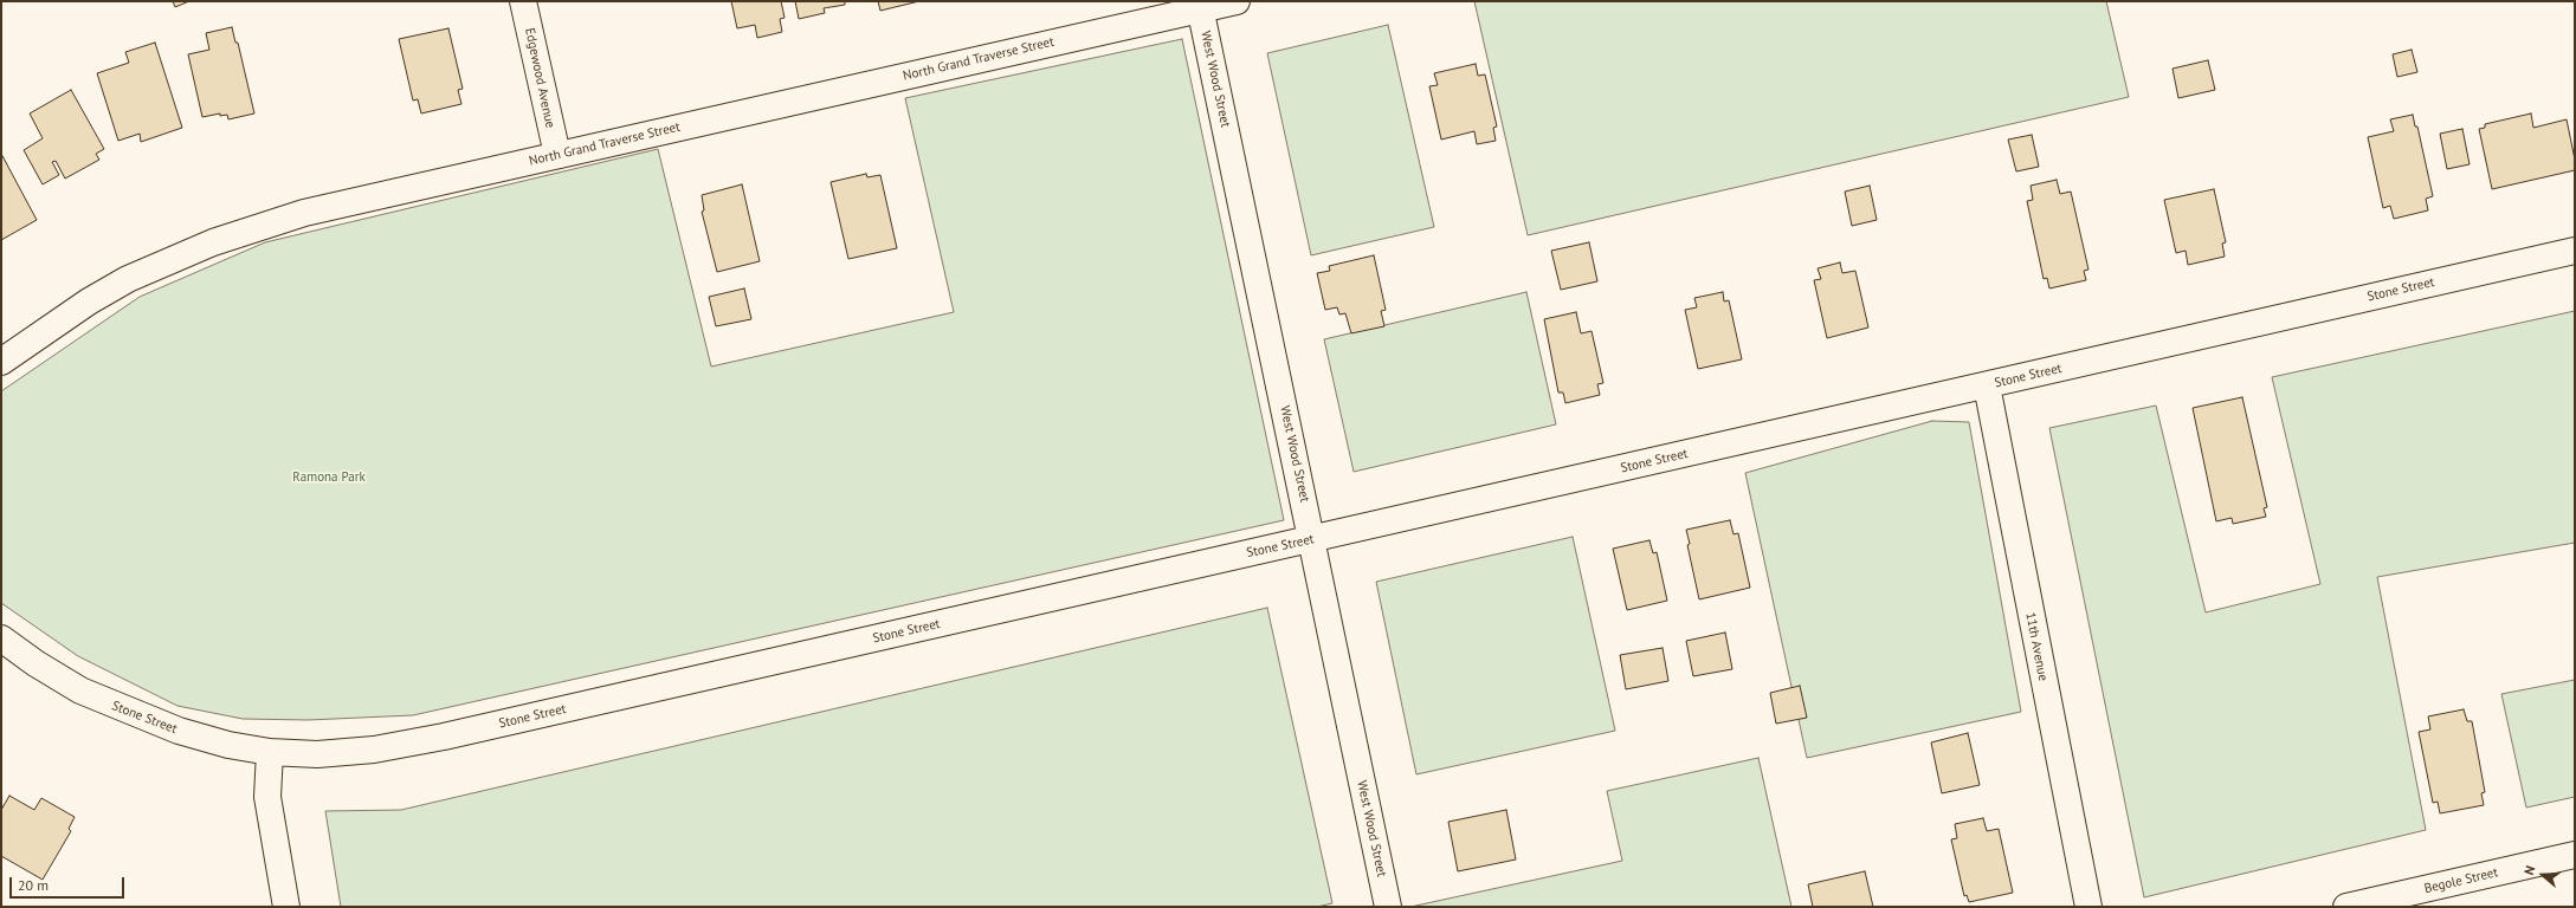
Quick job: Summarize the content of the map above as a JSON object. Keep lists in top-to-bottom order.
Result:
{
  "streets": {
    "street": [
      "North Grand Traverse Street",
      "Edgewood Avenue",
      "West Wood Street",
      "Stone Street",
      "11th Avenue",
      "Begole Street"
    ]
  },
  "crossings": [
    ["North Grand Traverse Street", "Edgewood Avenue"],
    ["North Grand Traverse Street", "West Wood Street"],
    ["West Wood Street", "Stone Street"],
    ["Stone Street", "11th Avenue"]
  ],
  "parks": ["Ramona Park"],
  "scale_bar": "20 m",
  "north": "left"
}
